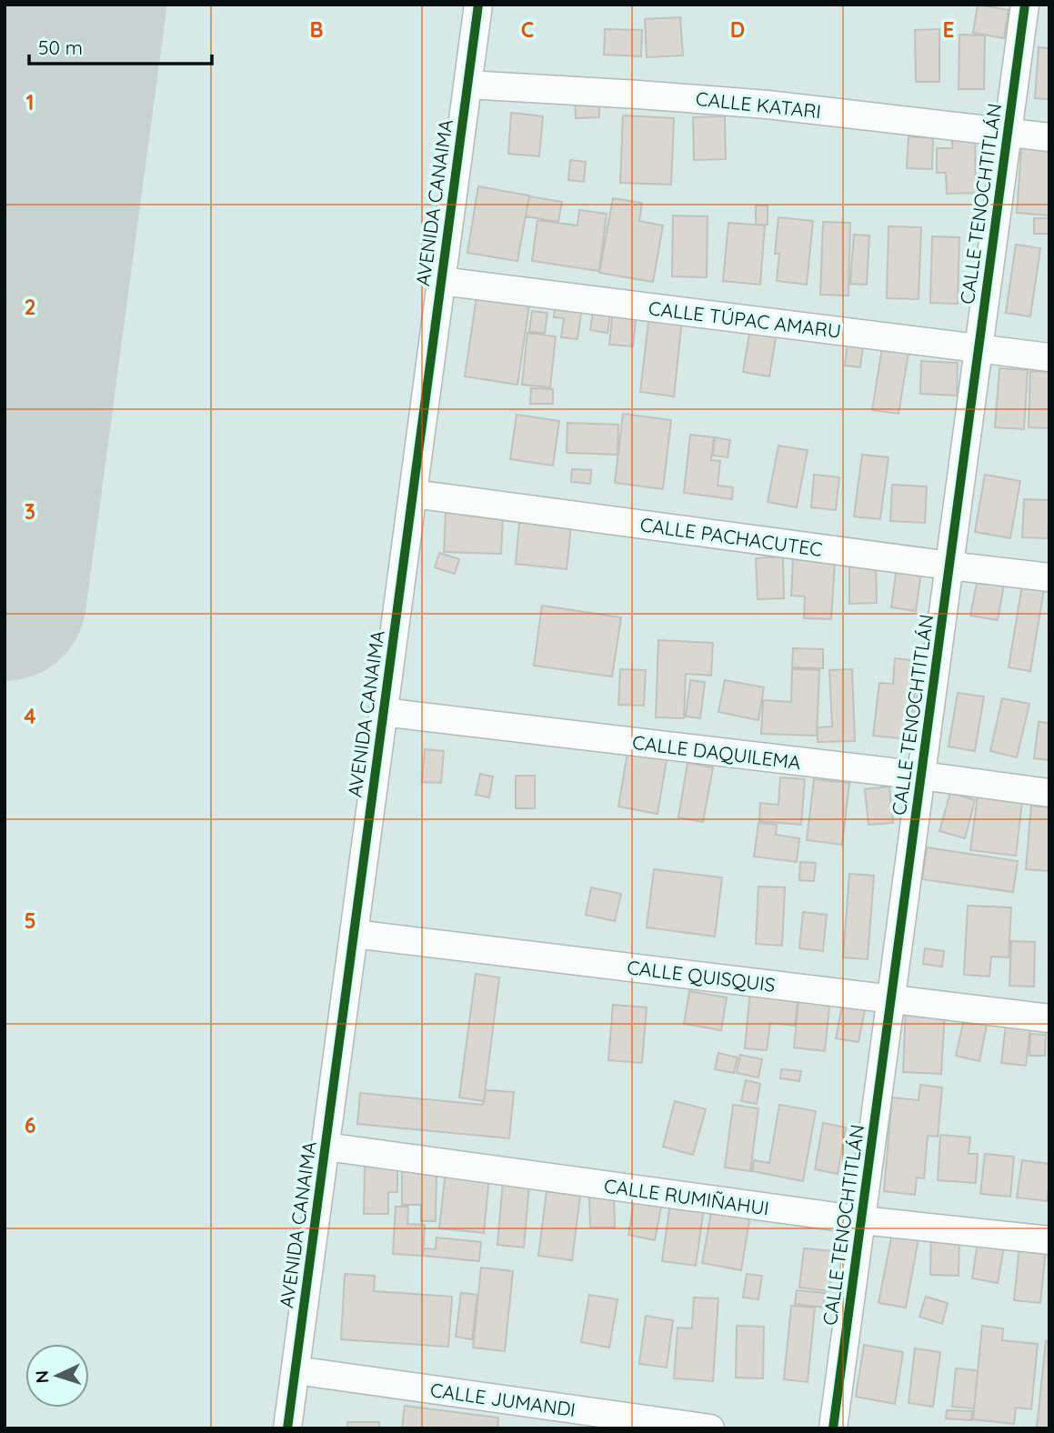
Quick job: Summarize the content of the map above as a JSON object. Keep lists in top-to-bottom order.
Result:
{
  "streets": {
    "street": [
      "CALLE KATARI",
      "AVENIDA CANAIMA",
      "CALLE TENOCHTITLÁN",
      "CALLE TÚPAC AMARU",
      "CALLE PACHACUTEC",
      "CALLE DAQUILEMA",
      "CALLE QUISQUIS",
      "CALLE RUMIÑAHUI",
      "CALLE JUMANDI"
    ]
  },
  "crossings": [
    ["CALLE KATARI", "AVENIDA CANAIMA"],
    ["CALLE KATARI", "CALLE TENOCHTITLÁN"],
    ["AVENIDA CANAIMA", "CALLE TÚPAC AMARU"],
    ["AVENIDA CANAIMA", "CALLE PACHACUTEC"],
    ["AVENIDA CANAIMA", "CALLE DAQUILEMA"],
    ["AVENIDA CANAIMA", "CALLE QUISQUIS"],
    ["AVENIDA CANAIMA", "CALLE RUMIÑAHUI"],
    ["AVENIDA CANAIMA", "CALLE JUMANDI"],
    ["CALLE TENOCHTITLÁN", "CALLE TÚPAC AMARU"],
    ["CALLE TENOCHTITLÁN", "CALLE PACHACUTEC"],
    ["CALLE TENOCHTITLÁN", "CALLE DAQUILEMA"],
    ["CALLE TENOCHTITLÁN", "CALLE QUISQUIS"],
    ["CALLE TENOCHTITLÁN", "CALLE RUMIÑAHUI"]
  ],
  "scale_bar": "50 m",
  "north": "left",
  "grid": {
    "columns": [
      "B",
      "C",
      "D",
      "E"
    ],
    "rows": [
      "1",
      "2",
      "3",
      "4",
      "5",
      "6"
    ]
  }
}
